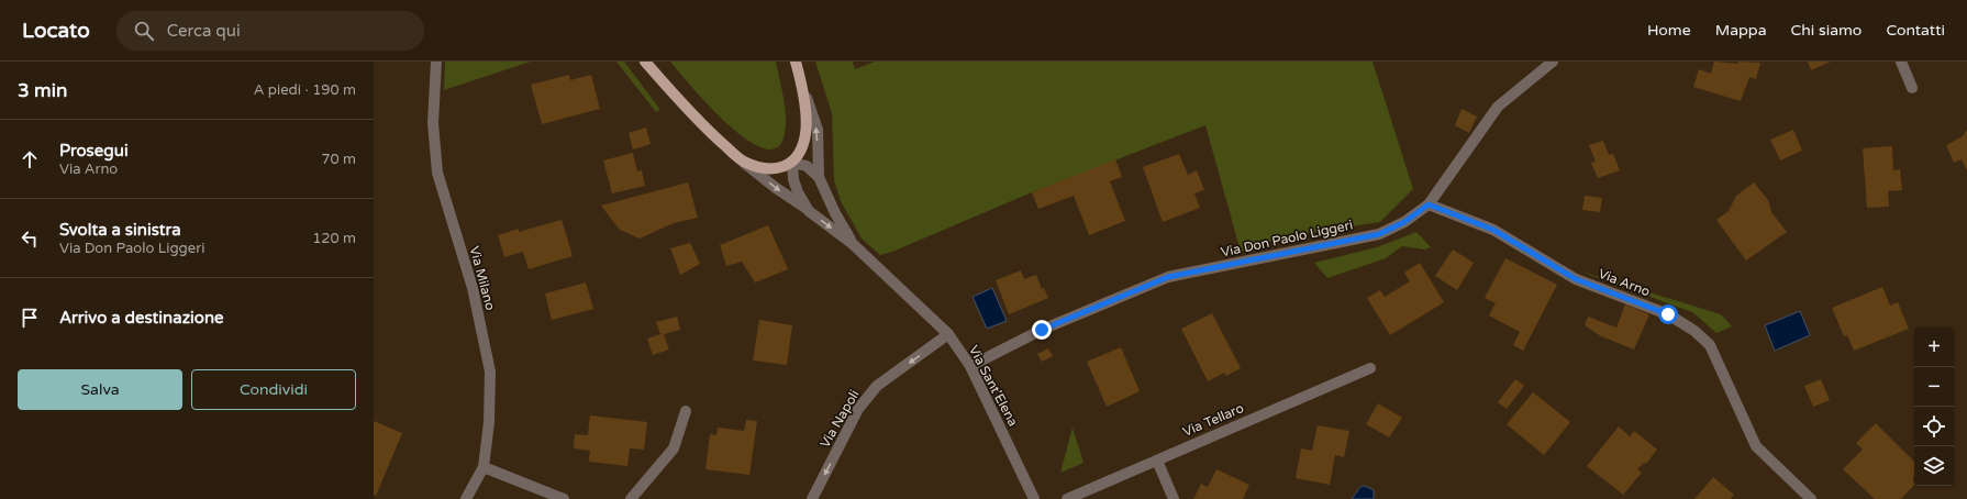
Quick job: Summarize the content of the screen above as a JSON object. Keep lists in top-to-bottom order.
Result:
{
  "streets": {
    "street": [
      "Via Don Paolo Liggeri",
      "Via Milano",
      "Via Arno",
      "Via Sant'Elena",
      "Via Napoli",
      "Via Tellaro"
    ]
  },
  "crossings": [
    ["Via Don Paolo Liggeri", "Via Arno"],
    ["Via Don Paolo Liggeri", "Via Sant'Elena"],
    ["Via Sant'Elena", "Via Napoli"]
  ],
  "one_way": ["Via Napoli"],
  "page": {
    "header": "Locato",
    "search": "Cerca qui",
    "nav": [
      "Home",
      "Mappa",
      "Chi siamo",
      "Contatti"
    ],
    "heading": ["3 min", "A piedi · 190 m"],
    "list": [
      ["Prosegui", "Via Arno", "70 m"],
      ["Svolta a sinistra", "Via Don Paolo Liggeri", "120 m"],
      "Arrivo a destinazione"
    ],
    "map_buttons": ["+", "−"],
    "buttons": ["Salva", "Condividi"]
  }
}
